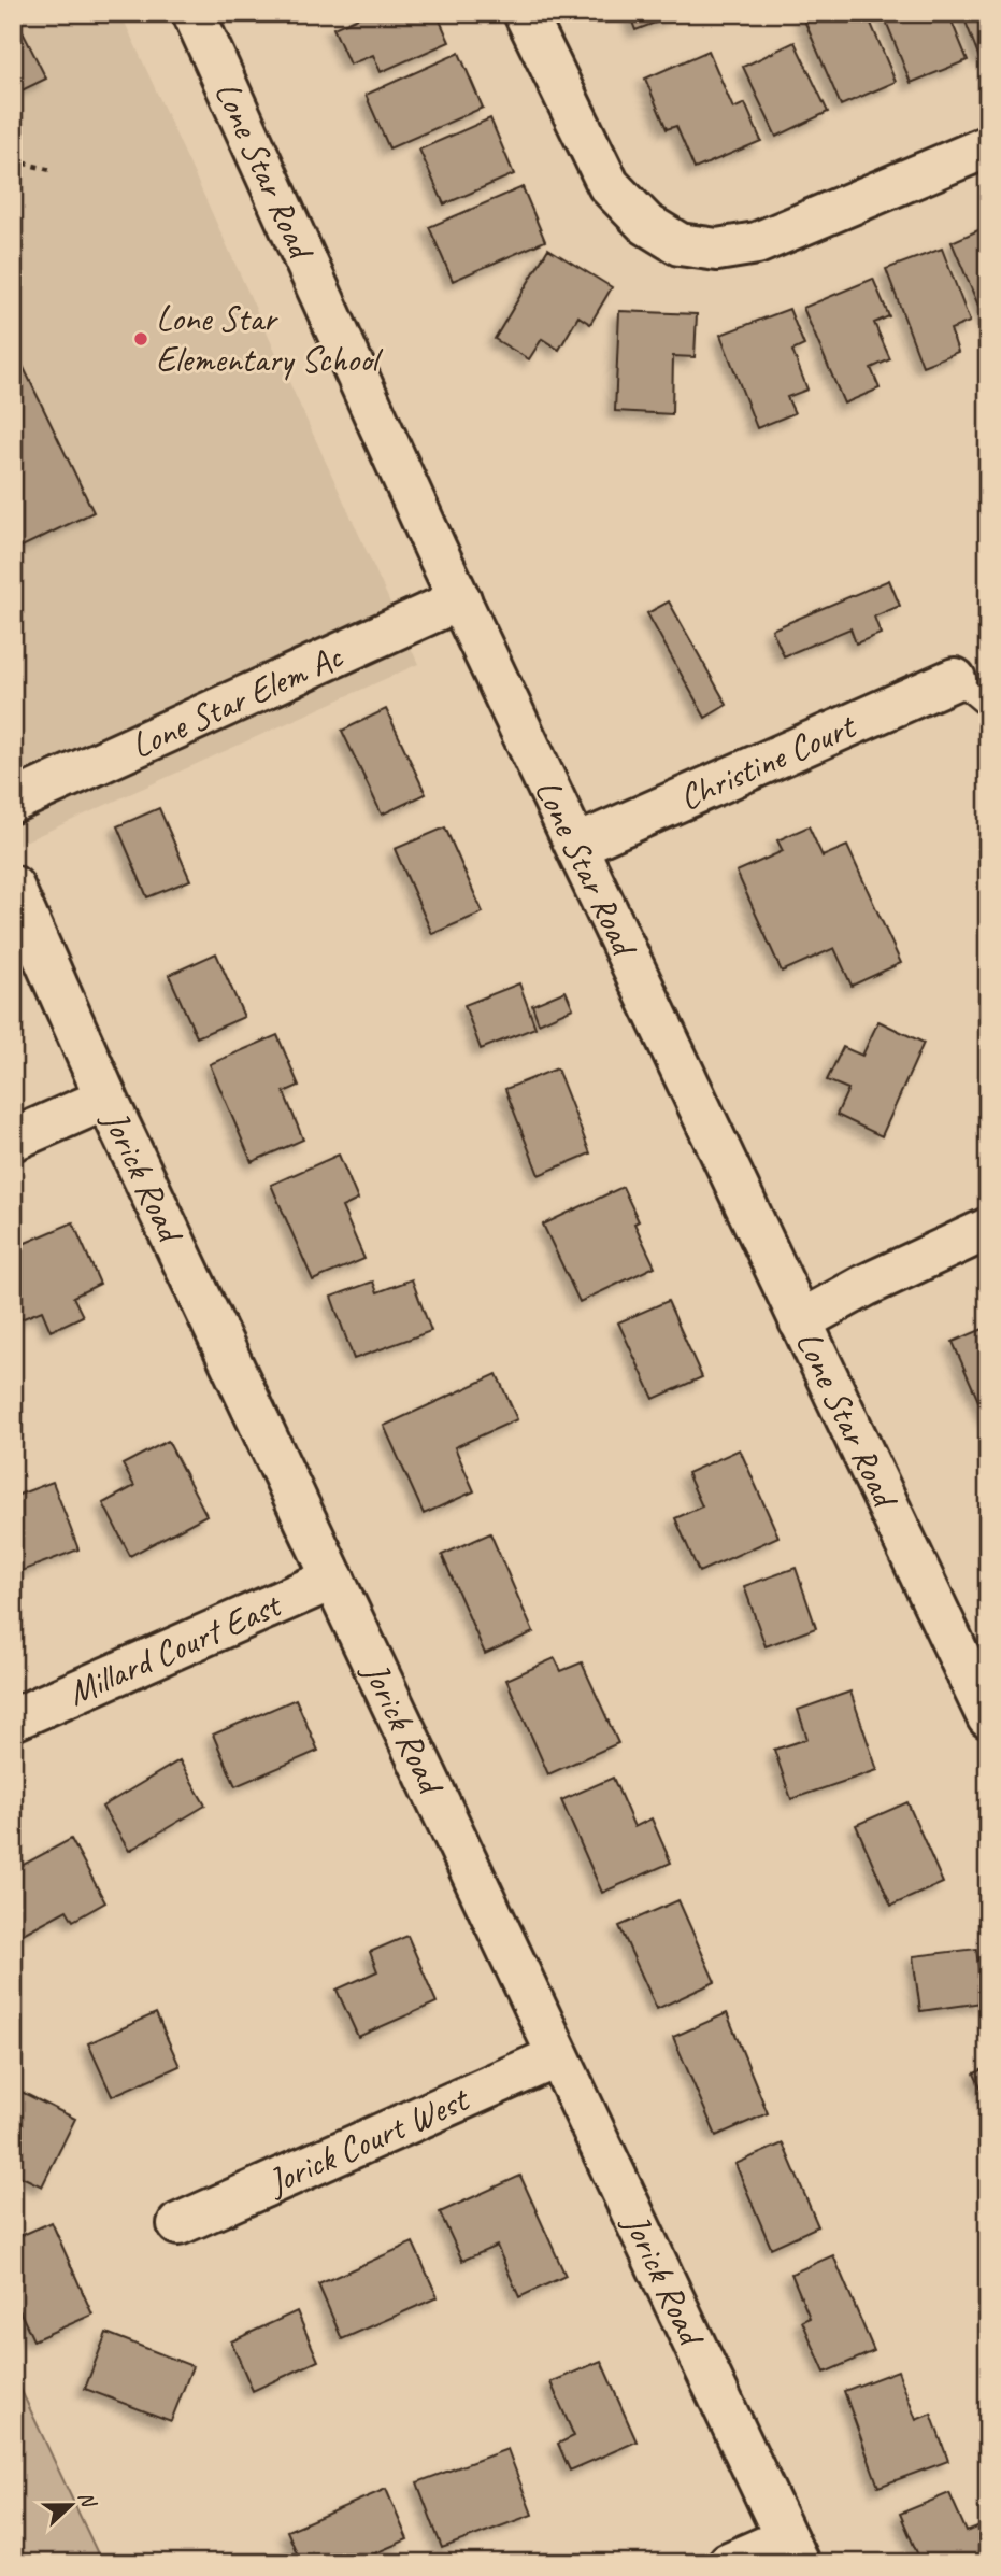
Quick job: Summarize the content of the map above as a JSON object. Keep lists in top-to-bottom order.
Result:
{
  "streets": {
    "street": [
      "Lone Star Road",
      "Lone Star Elem Ac",
      "Christine Court",
      "Jorick Road",
      "Millard Court East",
      "Jorick Court West"
    ]
  },
  "crossings": [
    ["Lone Star Road", "Lone Star Elem Ac"],
    ["Lone Star Road", "Christine Court"],
    ["Jorick Road", "Millard Court East"],
    ["Jorick Road", "Jorick Court West"]
  ],
  "places": ["Lone Star Elementary School"],
  "north": "right"
}
